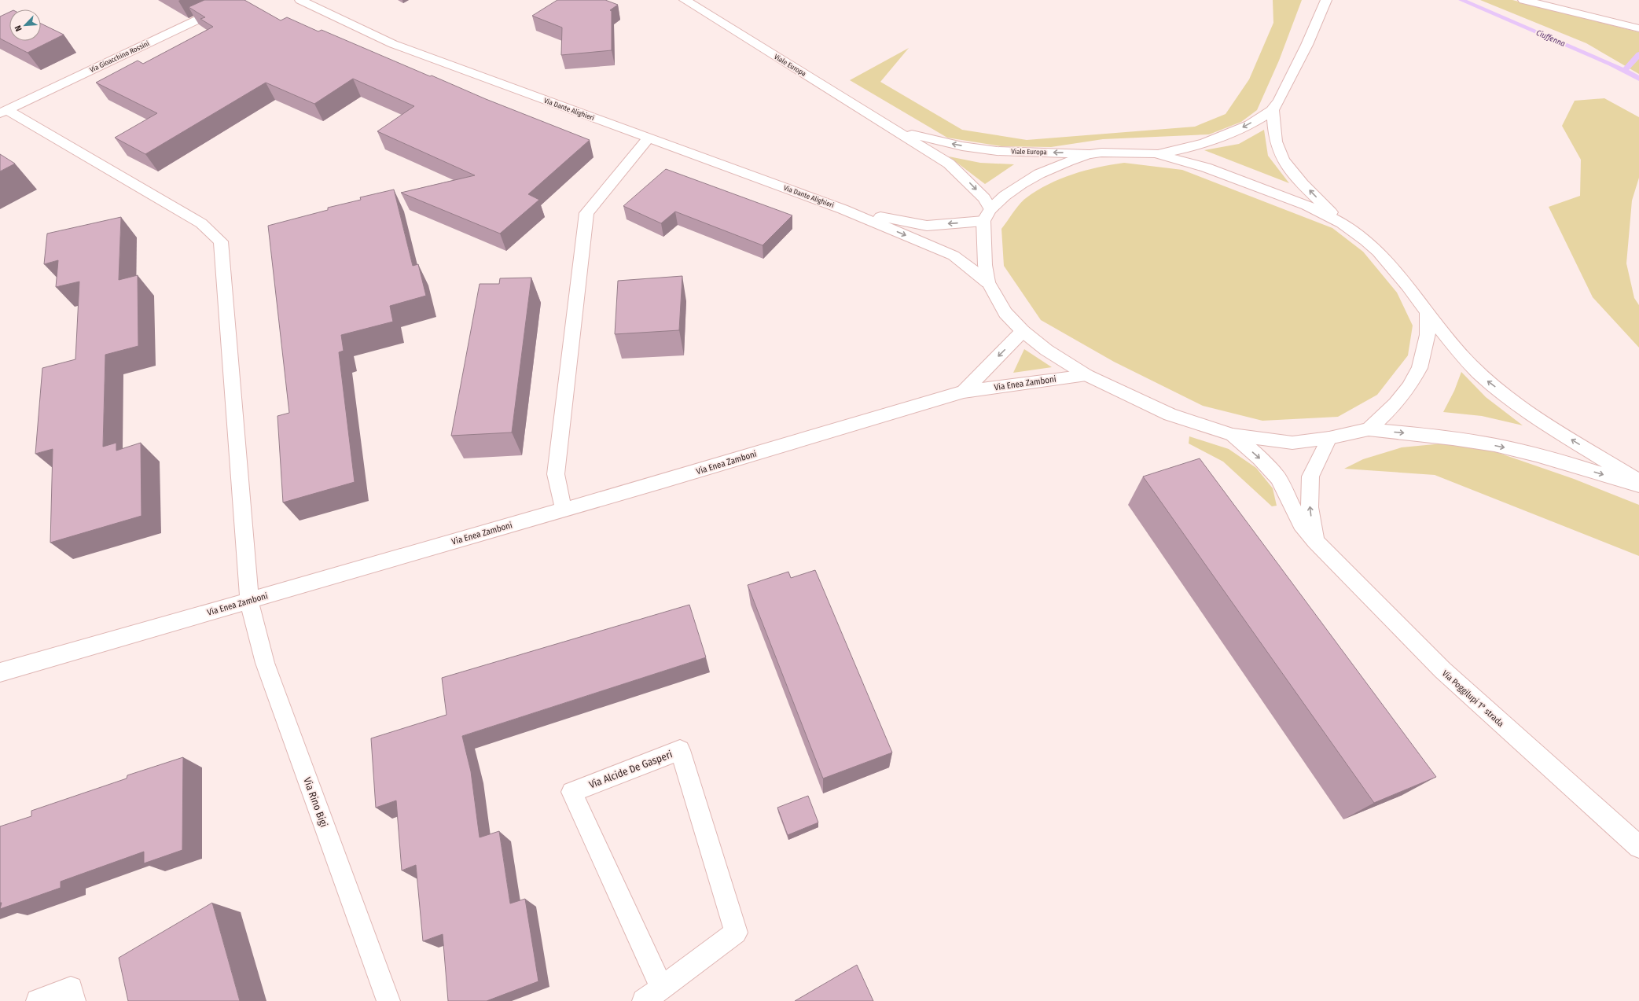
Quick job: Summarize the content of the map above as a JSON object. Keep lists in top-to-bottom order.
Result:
{
  "streets": {
    "street": [
      "Via Gioacchino Rossini",
      "Viale Europa",
      "Via Dante Alighieri",
      "Via Enea Zamboni",
      "Via Poggilupi 1° strada",
      "Via Alcide De Gasperi",
      "Via Rino Bigi"
    ]
  },
  "crossings": [
    ["Via Gioacchino Rossini", "Via Rino Bigi"],
    ["Viale Europa", "Via Dante Alighieri"],
    ["Via Enea Zamboni", "Via Rino Bigi"]
  ],
  "water": ["Ciuffenna"],
  "north": "bottom left"
}
